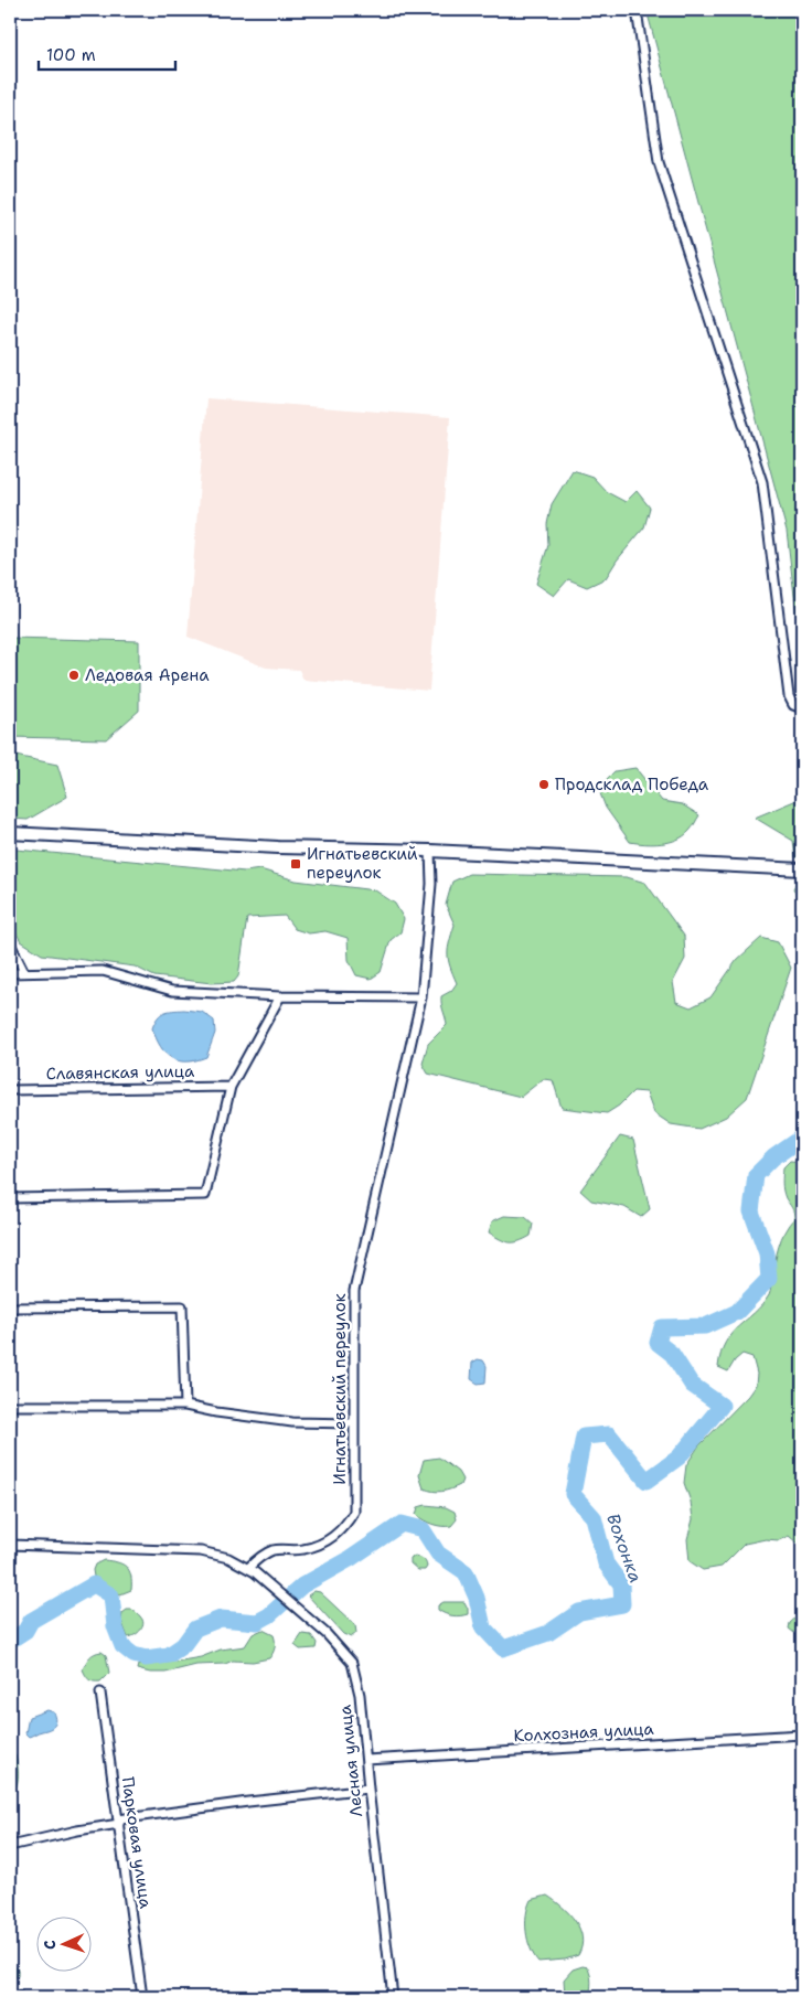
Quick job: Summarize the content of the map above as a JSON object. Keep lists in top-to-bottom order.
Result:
{
  "streets": {
    "street": [
      "Славянская улица",
      "Игнатьевский переулок",
      "Колхозная улица",
      "Лесная улица",
      "Парковая улица"
    ]
  },
  "crossings": [
    ["Игнатьевский переулок", "Лесная улица"],
    ["Колхозная улица", "Лесная улица"]
  ],
  "water": ["Вохонка"],
  "places": {
    "other": ["Ледовая Арена", "Продсклад Победа"],
    "transit": ["Игнатьевский переулок"]
  },
  "scale_bar": "100 m",
  "north": "left"
}
